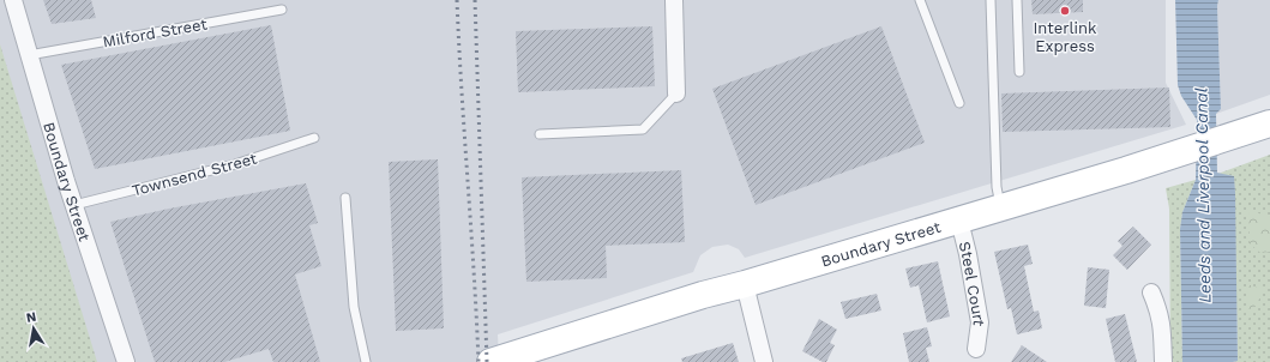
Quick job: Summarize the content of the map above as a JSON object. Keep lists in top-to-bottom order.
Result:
{
  "streets": {
    "main road": ["Boundary Street"],
    "street": ["Steel Court"],
    "lane": ["Milford Street", "Townsend Street"]
  },
  "crossings": [
    ["Milford Street", "Boundary Street"],
    ["Townsend Street", "Boundary Street"],
    ["Boundary Street", "Steel Court"]
  ],
  "water": ["Leeds and Liverpool Canal"],
  "places": ["Interlink Express"],
  "north": "top"
}
